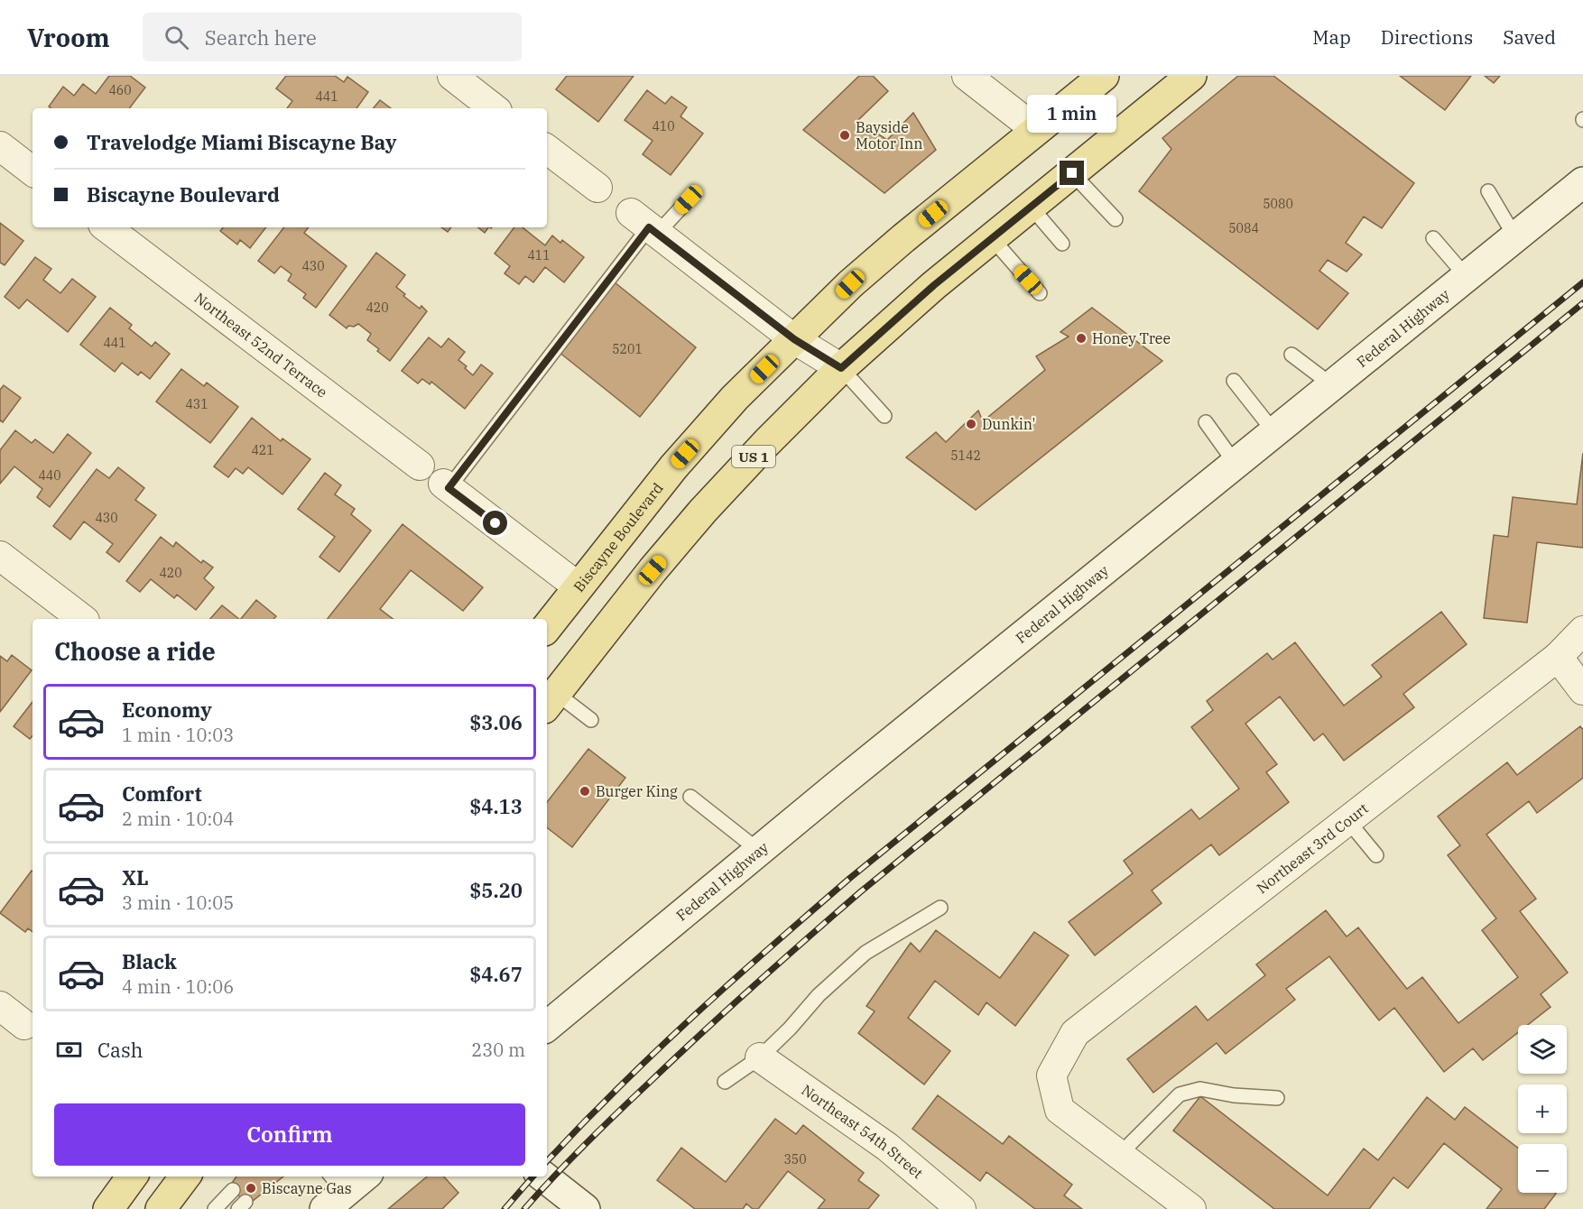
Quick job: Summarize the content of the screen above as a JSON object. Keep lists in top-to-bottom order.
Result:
{
  "streets": {
    "main road": ["US 1", "Biscayne Boulevard"],
    "street": [
      "Federal Highway",
      "Northeast 52nd Terrace",
      "Northeast 3rd Court",
      "Northeast 54th Street"
    ]
  },
  "places": [
    "Bayside Motor Inn",
    "Honey Tree",
    "Dunkin'",
    "Burger King",
    "Biscayne Gas"
  ],
  "house_numbers": [
    "460",
    "441",
    "410",
    "5080",
    "5084",
    "411",
    "430",
    "420",
    "441",
    "5201",
    "431",
    "421",
    "5142",
    "440",
    "430",
    "420",
    "350"
  ],
  "page": {
    "header": "Vroom",
    "search": "Search here",
    "nav": ["Map", "Directions", "Saved"],
    "bubble": "1 min",
    "banner": ["Travelodge Miami Biscayne Bay", "Biscayne Boulevard"],
    "heading": "Choose a ride",
    "list": [
      {
        "name": "Economy",
        "note": "1 min · 10:03",
        "value": "$3.06"
      },
      {
        "name": "Comfort",
        "note": "2 min · 10:04",
        "value": "$4.13"
      },
      {
        "name": "XL",
        "note": "3 min · 10:05",
        "value": "$5.20"
      },
      {
        "name": "Black",
        "note": "4 min · 10:06",
        "value": "$4.67"
      }
    ],
    "pay": ["Cash", "230 m"],
    "map_buttons": ["+", "−"],
    "buttons": "Confirm"
  }
}
